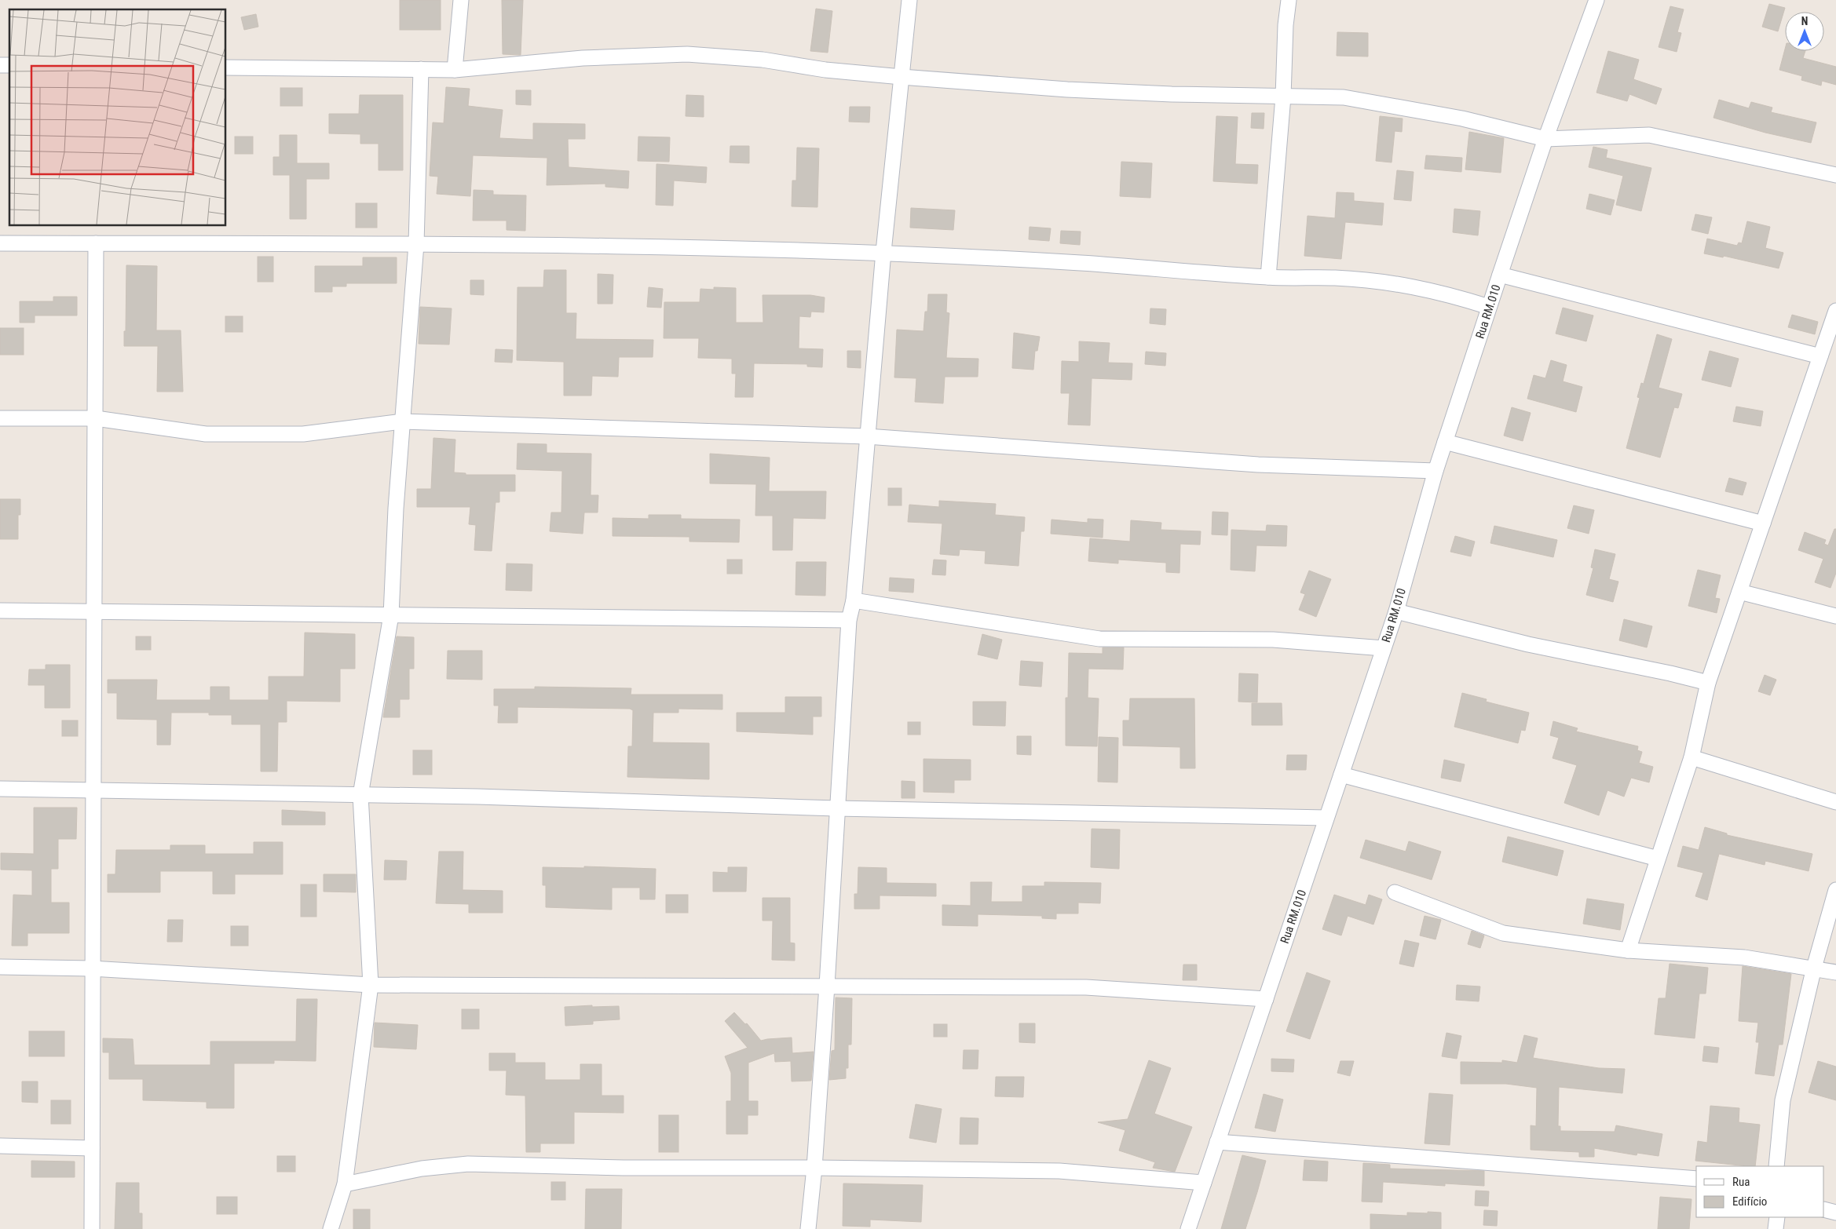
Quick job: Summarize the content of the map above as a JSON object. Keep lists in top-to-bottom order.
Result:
{
  "streets": {
    "street": ["Rua RM.010"]
  },
  "legend": ["Rua", "Edifício"],
  "north": "top"
}
